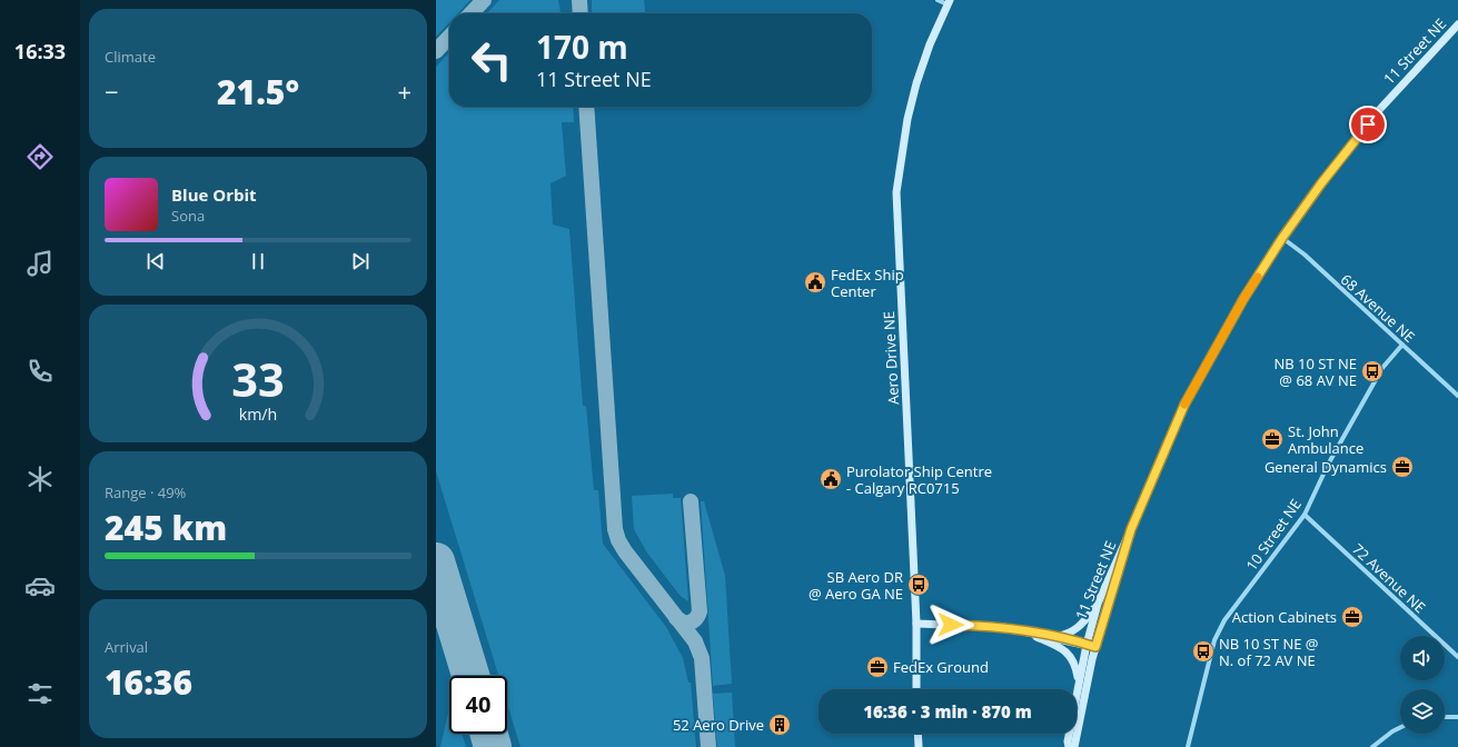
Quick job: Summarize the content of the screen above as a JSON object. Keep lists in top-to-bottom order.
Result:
{
  "streets": {
    "street": [
      "11 Street NE",
      "68 Avenue NE",
      "Aero Drive NE",
      "10 Street NE",
      "72 Avenue NE"
    ]
  },
  "crossings": [
    ["11 Street NE", "68 Avenue NE"],
    ["68 Avenue NE", "10 Street NE"],
    ["10 Street NE", "72 Avenue NE"]
  ],
  "places": {
    "public building": ["FedEx Ship Center", "Purolator Ship Centre - Calgary RC0715"],
    "bus stop": ["NB 10 ST NE @ 68 AV NE", "SB Aero DR @ Aero GA NE", "NB 10 ST NE @ N. of 72 AV NE"],
    "office": [
      "St. John Ambulance",
      "General Dynamics",
      "Action Cabinets",
      "FedEx Ground"
    ],
    "building": ["52 Aero Drive"]
  },
  "page": {
    "tabs": "16:33",
    "tile": [
      "Climate",
      ["Range · 49%", "245 km"],
      ["Arrival", "16:36"]
    ],
    "turn": ["170 m", "11 Street NE"],
    "heat": ["−", "21.5°", "+"],
    "song": ["Blue Orbit", "Sona"],
    "limit": "40",
    "trip": "16:36 · 3 min · 870 m",
    "gauge": ["33", "km/h"]
  }
}
